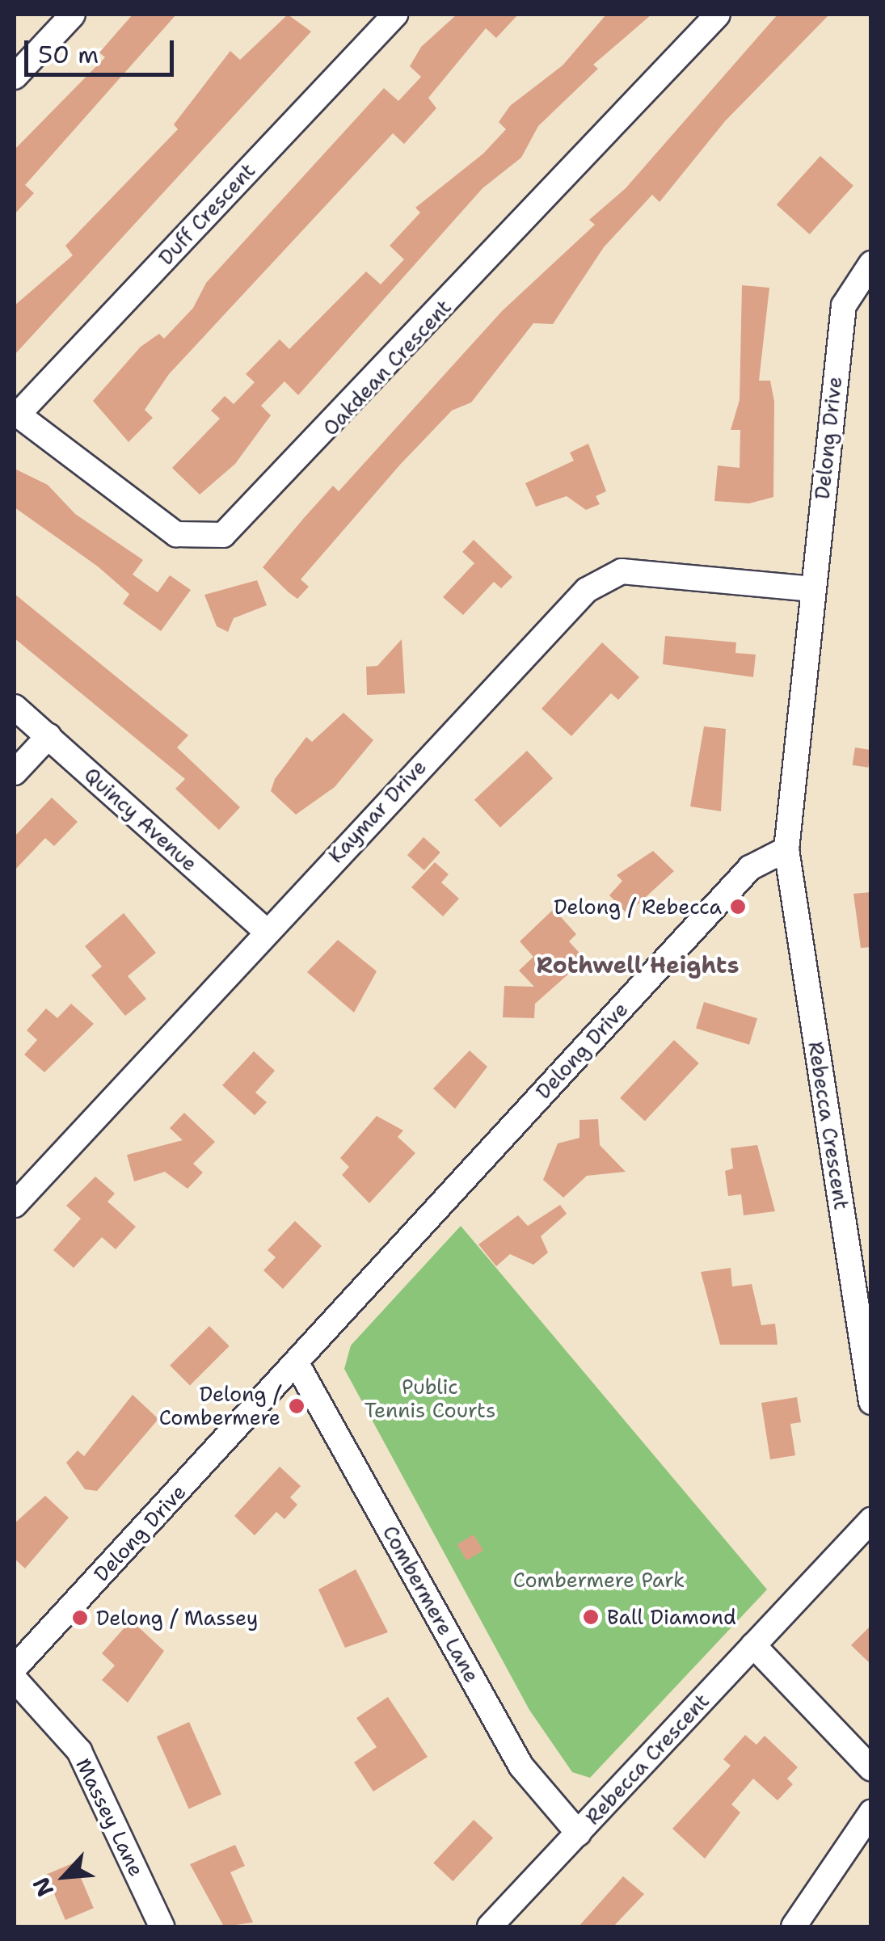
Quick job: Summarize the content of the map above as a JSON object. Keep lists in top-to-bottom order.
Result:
{
  "streets": {
    "street": [
      "Duff Crescent",
      "Oakdean Crescent",
      "Delong Drive",
      "Kaymar Drive",
      "Quincy Avenue",
      "Rebecca Crescent",
      "Combermere Lane",
      "Massey Lane"
    ]
  },
  "crossings": [
    ["Duff Crescent", "Oakdean Crescent"],
    ["Delong Drive", "Kaymar Drive"],
    ["Delong Drive", "Rebecca Crescent"],
    ["Delong Drive", "Combermere Lane"],
    ["Kaymar Drive", "Quincy Avenue"],
    ["Rebecca Crescent", "Combermere Lane"]
  ],
  "districts": ["Rothwell Heights"],
  "parks": ["Public Tennis Courts", "Combermere Park"],
  "places": [
    "Delong / Rebecca",
    "Delong / Combermere",
    "Ball Diamond",
    "Delong / Massey"
  ],
  "scale_bar": "50 m",
  "north": "bottom left"
}
